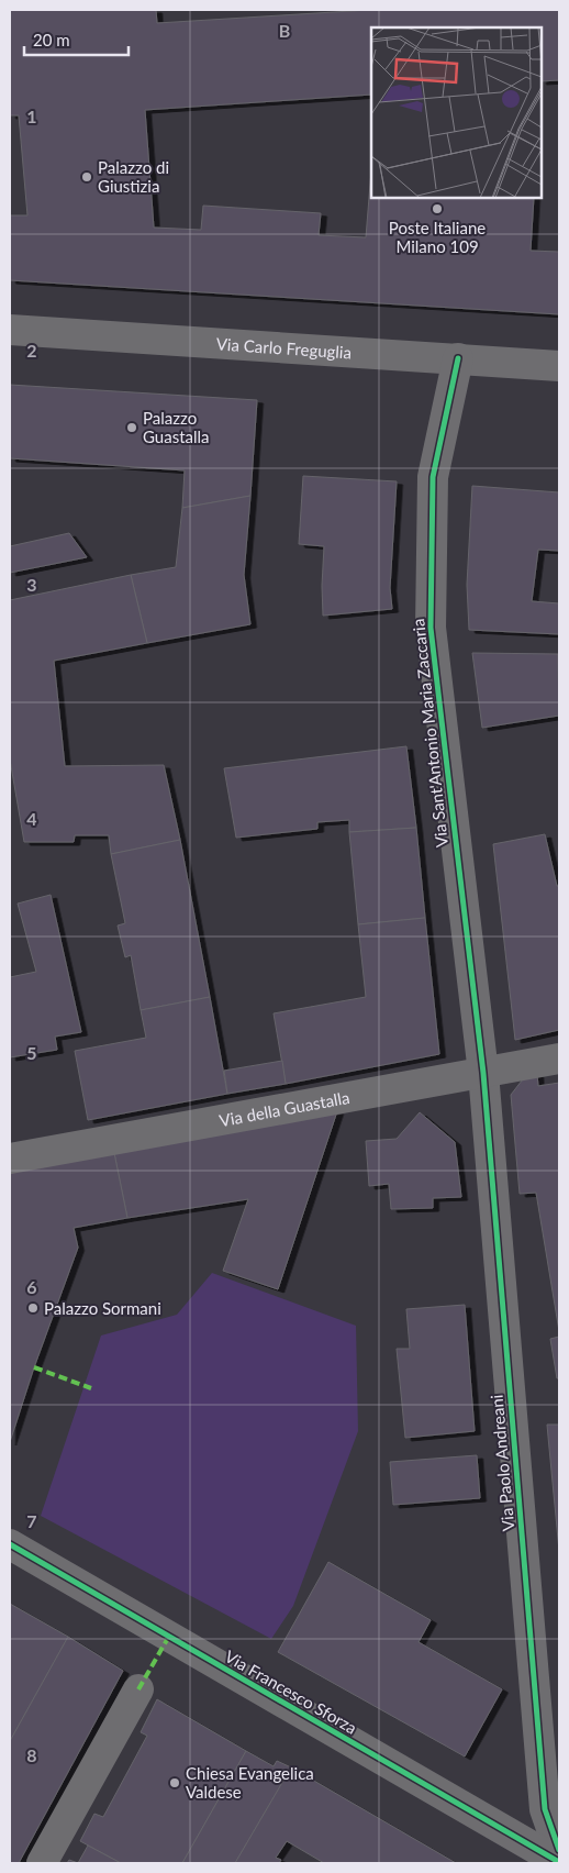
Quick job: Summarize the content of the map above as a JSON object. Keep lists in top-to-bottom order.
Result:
{
  "streets": {
    "street": [
      "Via Carlo Freguglia",
      "Via Sant'Antonio Maria Zaccaria",
      "Via della Guastalla",
      "Via Paolo Andreani",
      "Via Francesco Sforza"
    ]
  },
  "crossings": [
    ["Via Carlo Freguglia", "Via Sant'Antonio Maria Zaccaria"],
    ["Via Sant'Antonio Maria Zaccaria", "Via della Guastalla"],
    ["Via Sant'Antonio Maria Zaccaria", "Via Paolo Andreani"],
    ["Via della Guastalla", "Via Paolo Andreani"]
  ],
  "places": [
    "Palazzo di Giustizia",
    "Poste Italiane Milano 109",
    "Palazzo Guastalla",
    "Palazzo Sormani",
    "Chiesa Evangelica Valdese"
  ],
  "scale_bar": "20 m",
  "grid": {
    "columns": ["B"],
    "rows": [
      "1",
      "2",
      "3",
      "4",
      "5",
      "6",
      "7",
      "8"
    ]
  }
}
